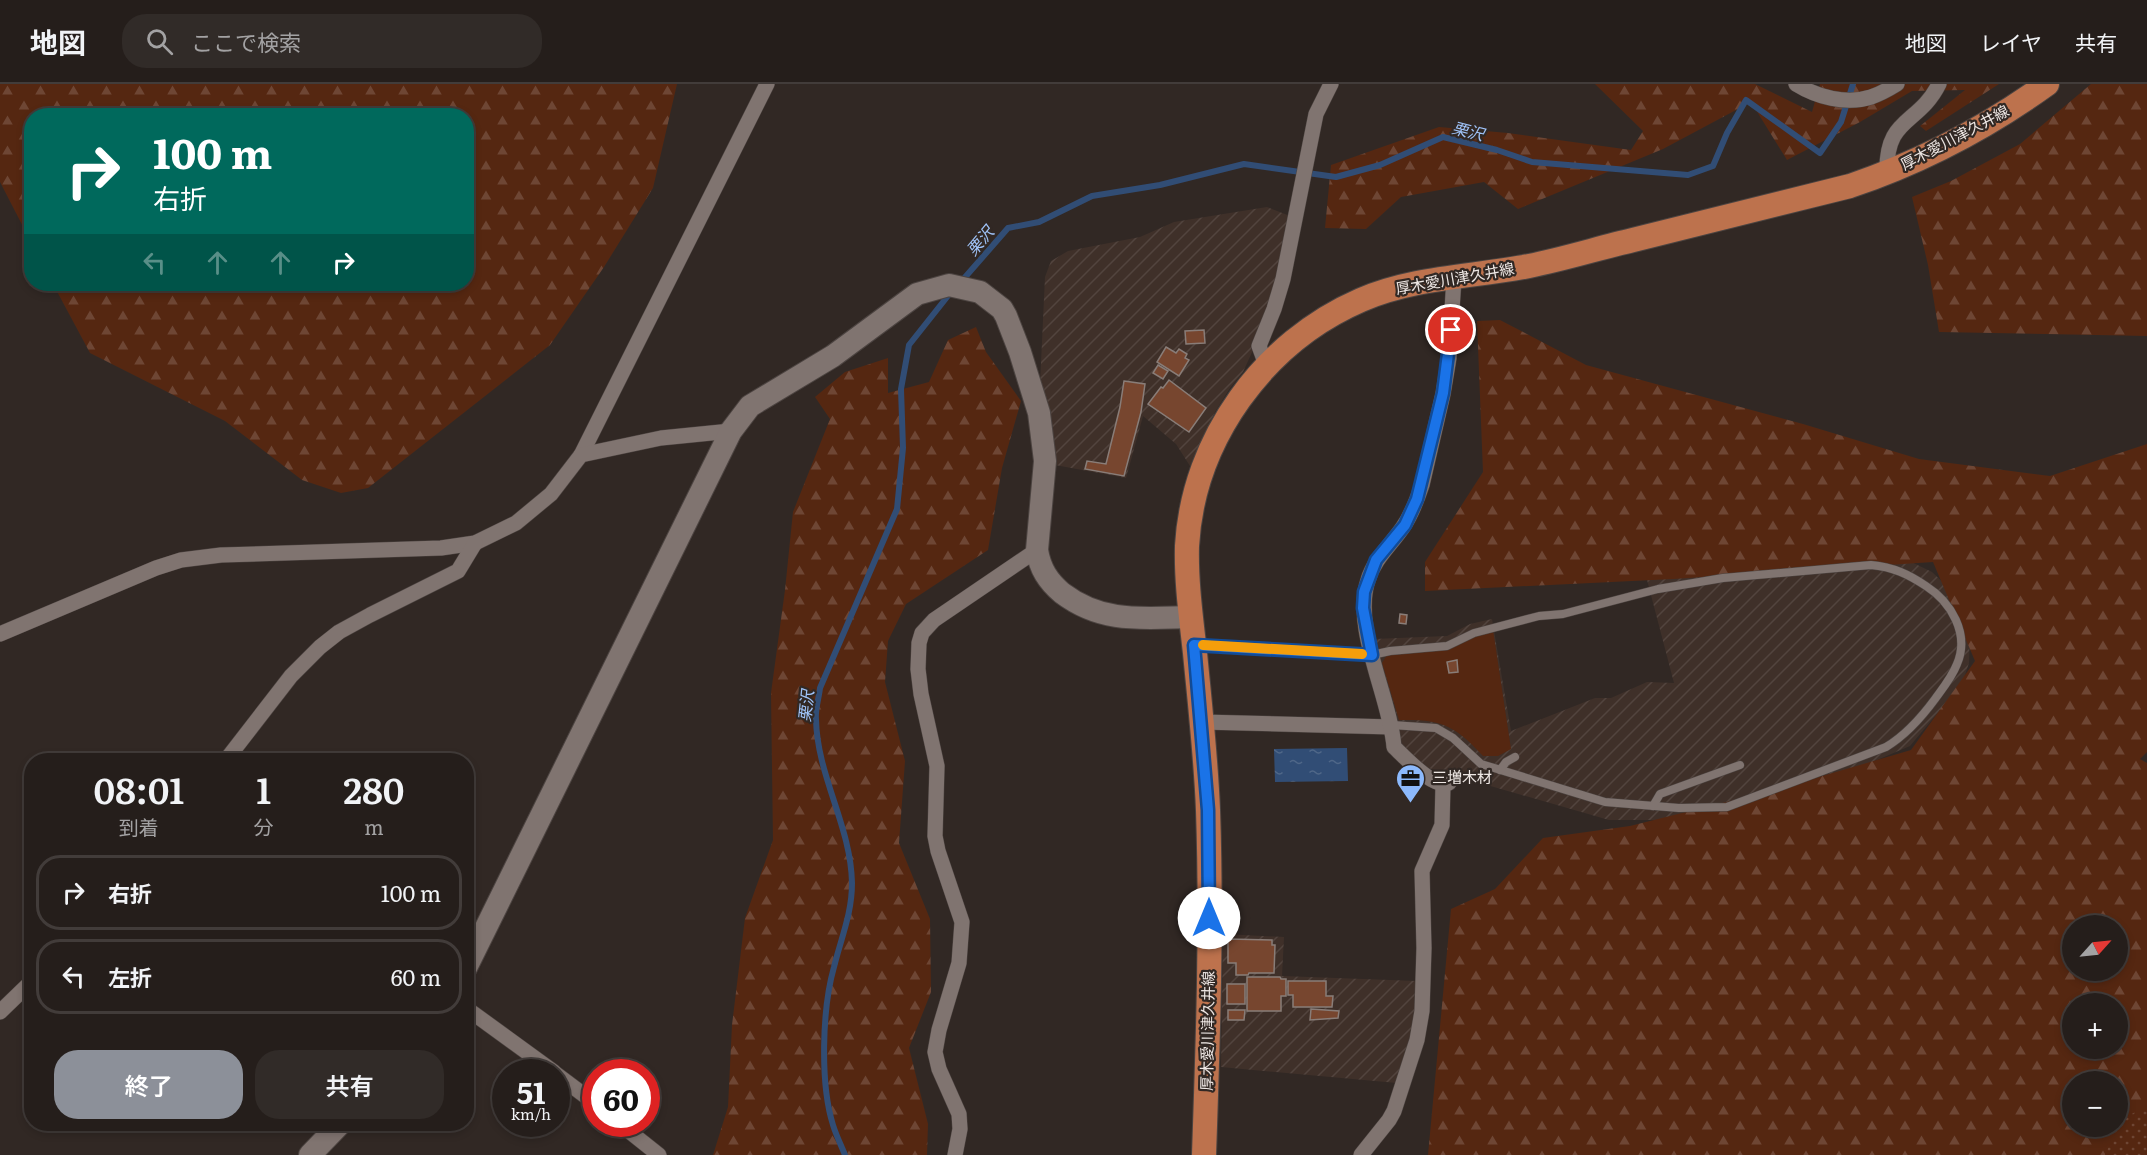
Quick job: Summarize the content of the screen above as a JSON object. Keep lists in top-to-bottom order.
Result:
{
  "streets": {
    "main road": ["厚木愛川津久井線"]
  },
  "water": ["栗沢"],
  "places": {
    "office": ["三増木材"]
  },
  "north": "top right",
  "page": {
    "header": "地図",
    "search": "ここで検索",
    "nav": ["地図", "レイヤ", "共有"],
    "turn": ["100 m", "右折"],
    "eta": [
      "08:01",
      "到着",
      "1",
      "分",
      "280",
      "m"
    ],
    "list": [
      {
        "name": "右折",
        "value": "100 m"
      },
      {
        "name": "左折",
        "value": "60 m"
      }
    ],
    "map_buttons": ["+", "−"],
    "buttons": ["終了", "共有"],
    "speed": "51 km/h",
    "limit": "60"
  }
}
